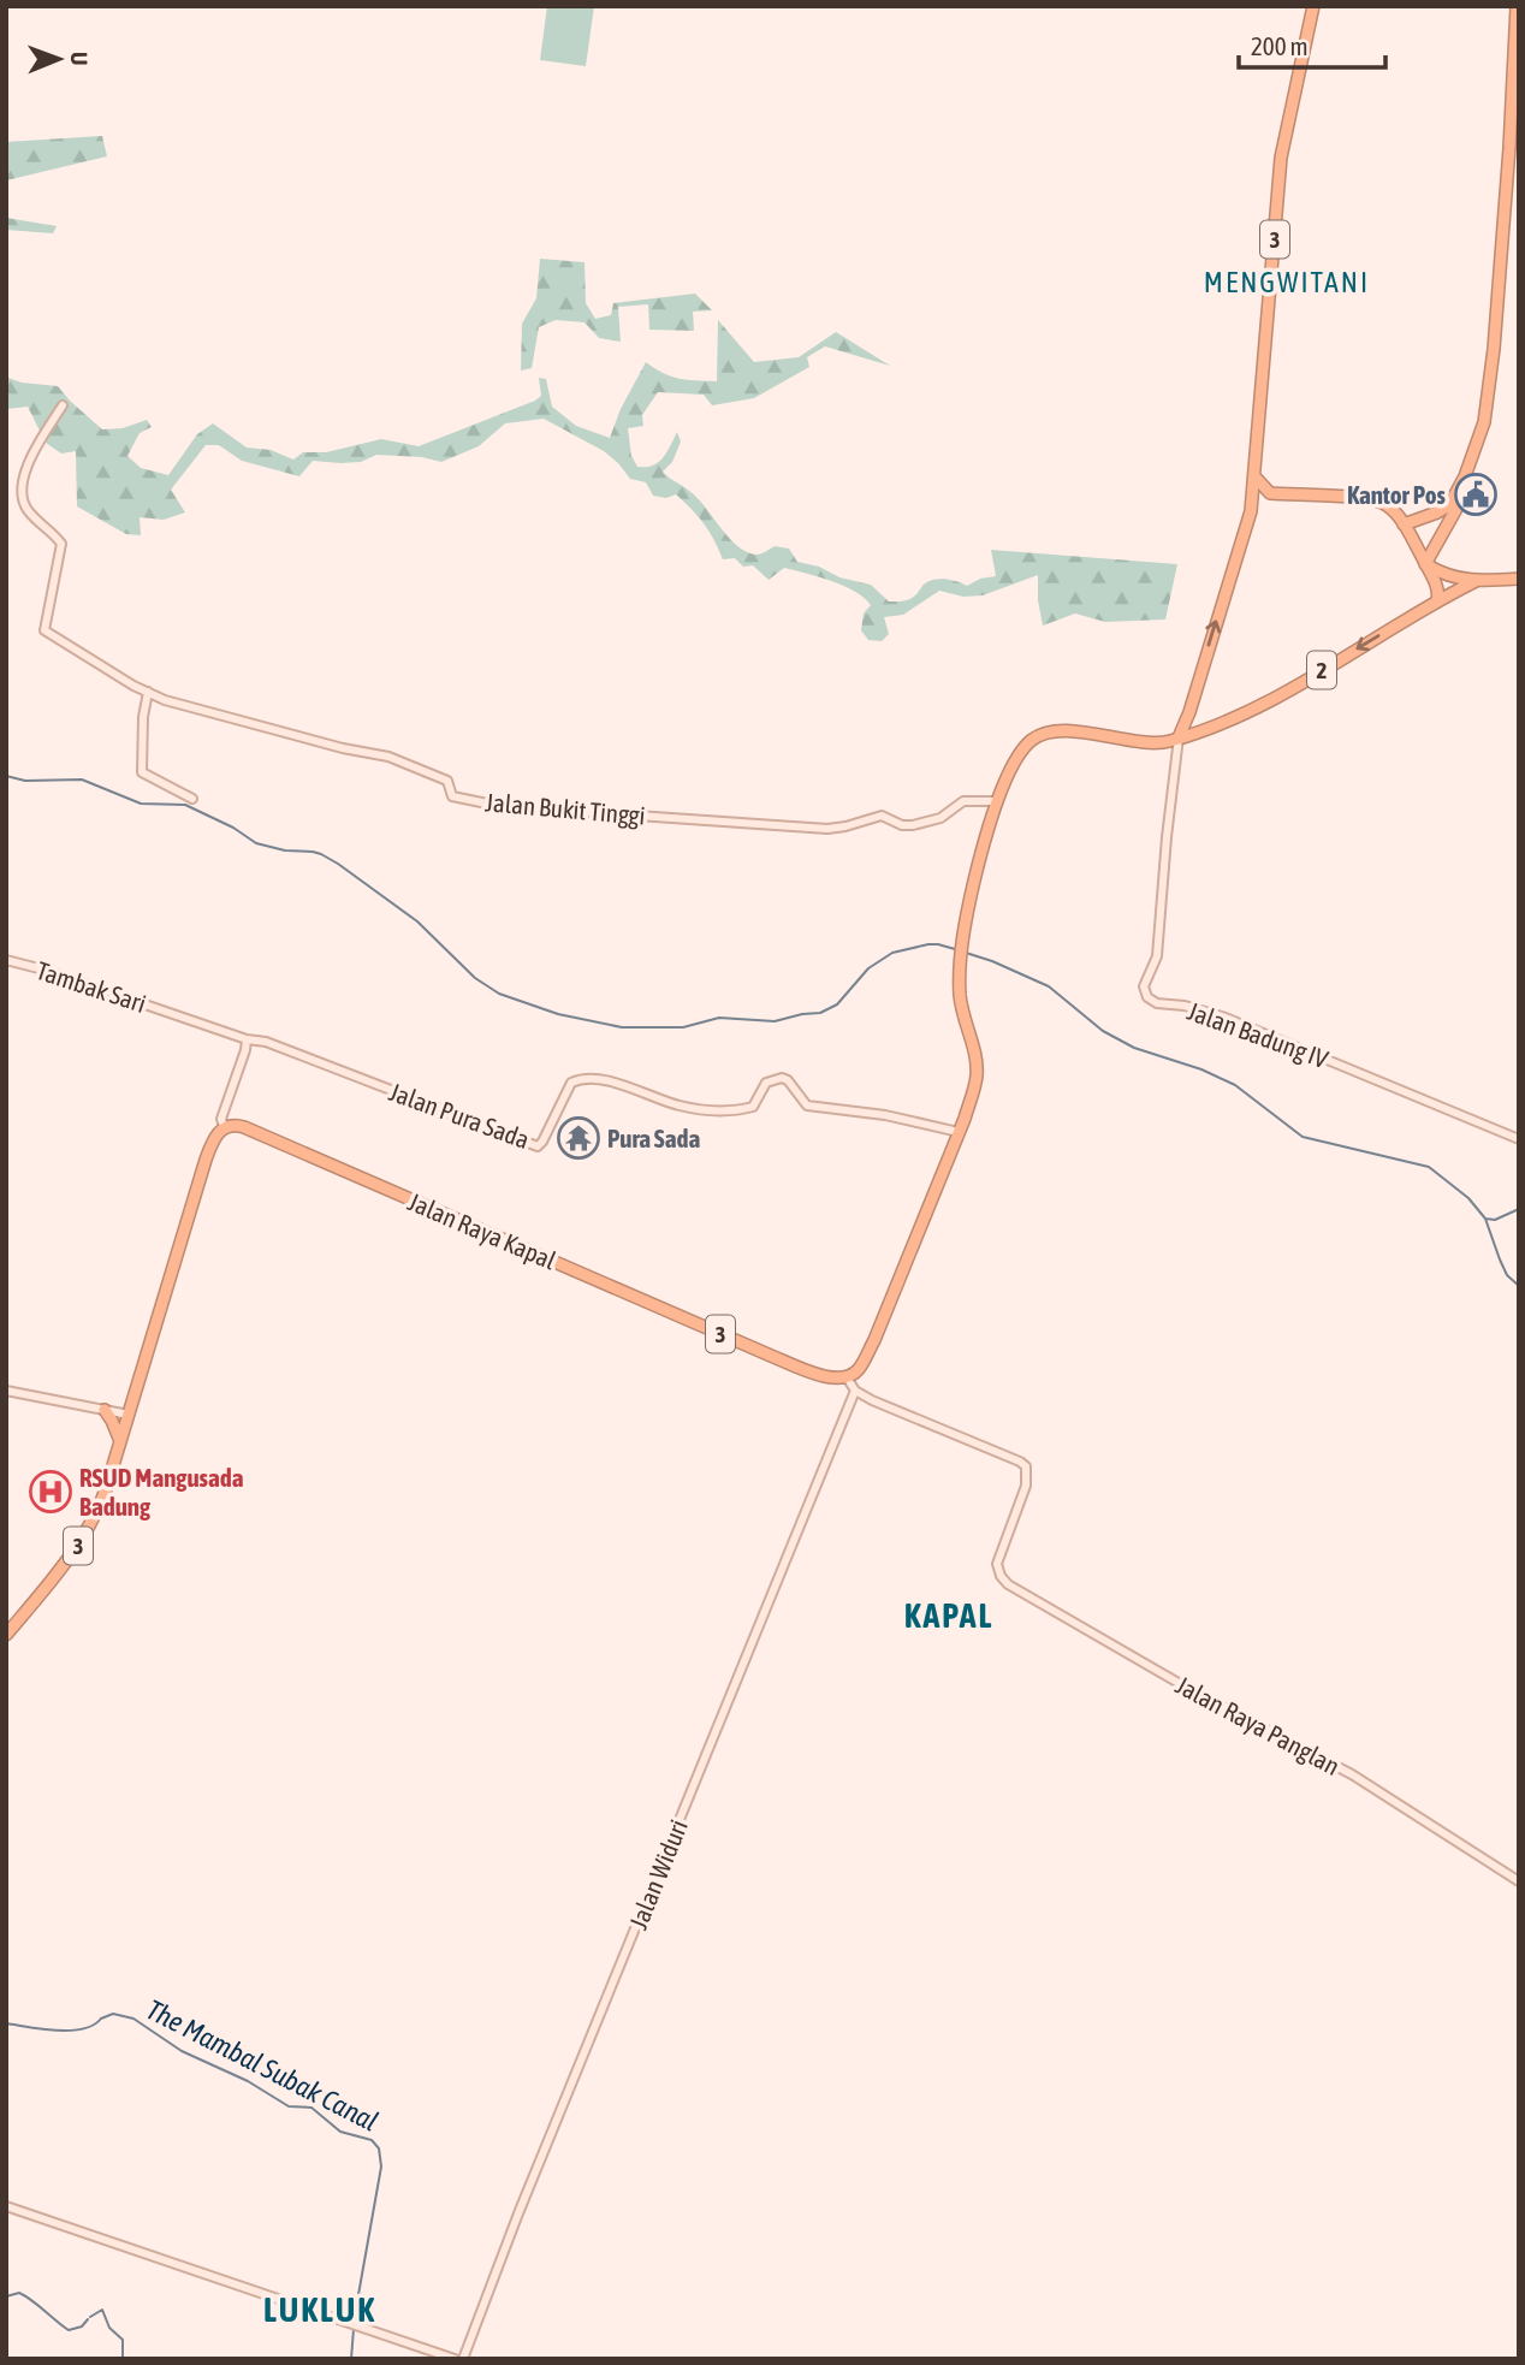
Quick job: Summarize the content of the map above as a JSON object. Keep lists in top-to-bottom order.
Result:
{
  "streets": {
    "highway": ["3", "2", "Jalan Raya Kapal"],
    "street": [
      "Jalan Bukit Tinggi",
      "Tambak Sari",
      "Jalan Badung IV",
      "Jalan Pura Sada",
      "Jalan Raya Panglan",
      "Jalan Widuri"
    ]
  },
  "crossings": [
    ["3", "Jalan Raya Kapal"],
    ["Tambak Sari", "Jalan Pura Sada"],
    ["Jalan Raya Panglan", "Jalan Widuri"]
  ],
  "districts": ["MENGWITANI", "KAPAL", "LUKLUK"],
  "water": ["The Mambal Subak Canal"],
  "places": {
    "public building": ["Kantor Pos"],
    "temple": ["Pura Sada"],
    "hospital": ["RSUD Mangusada Badung"]
  },
  "scale_bar": "200 m",
  "north": "right"
}
